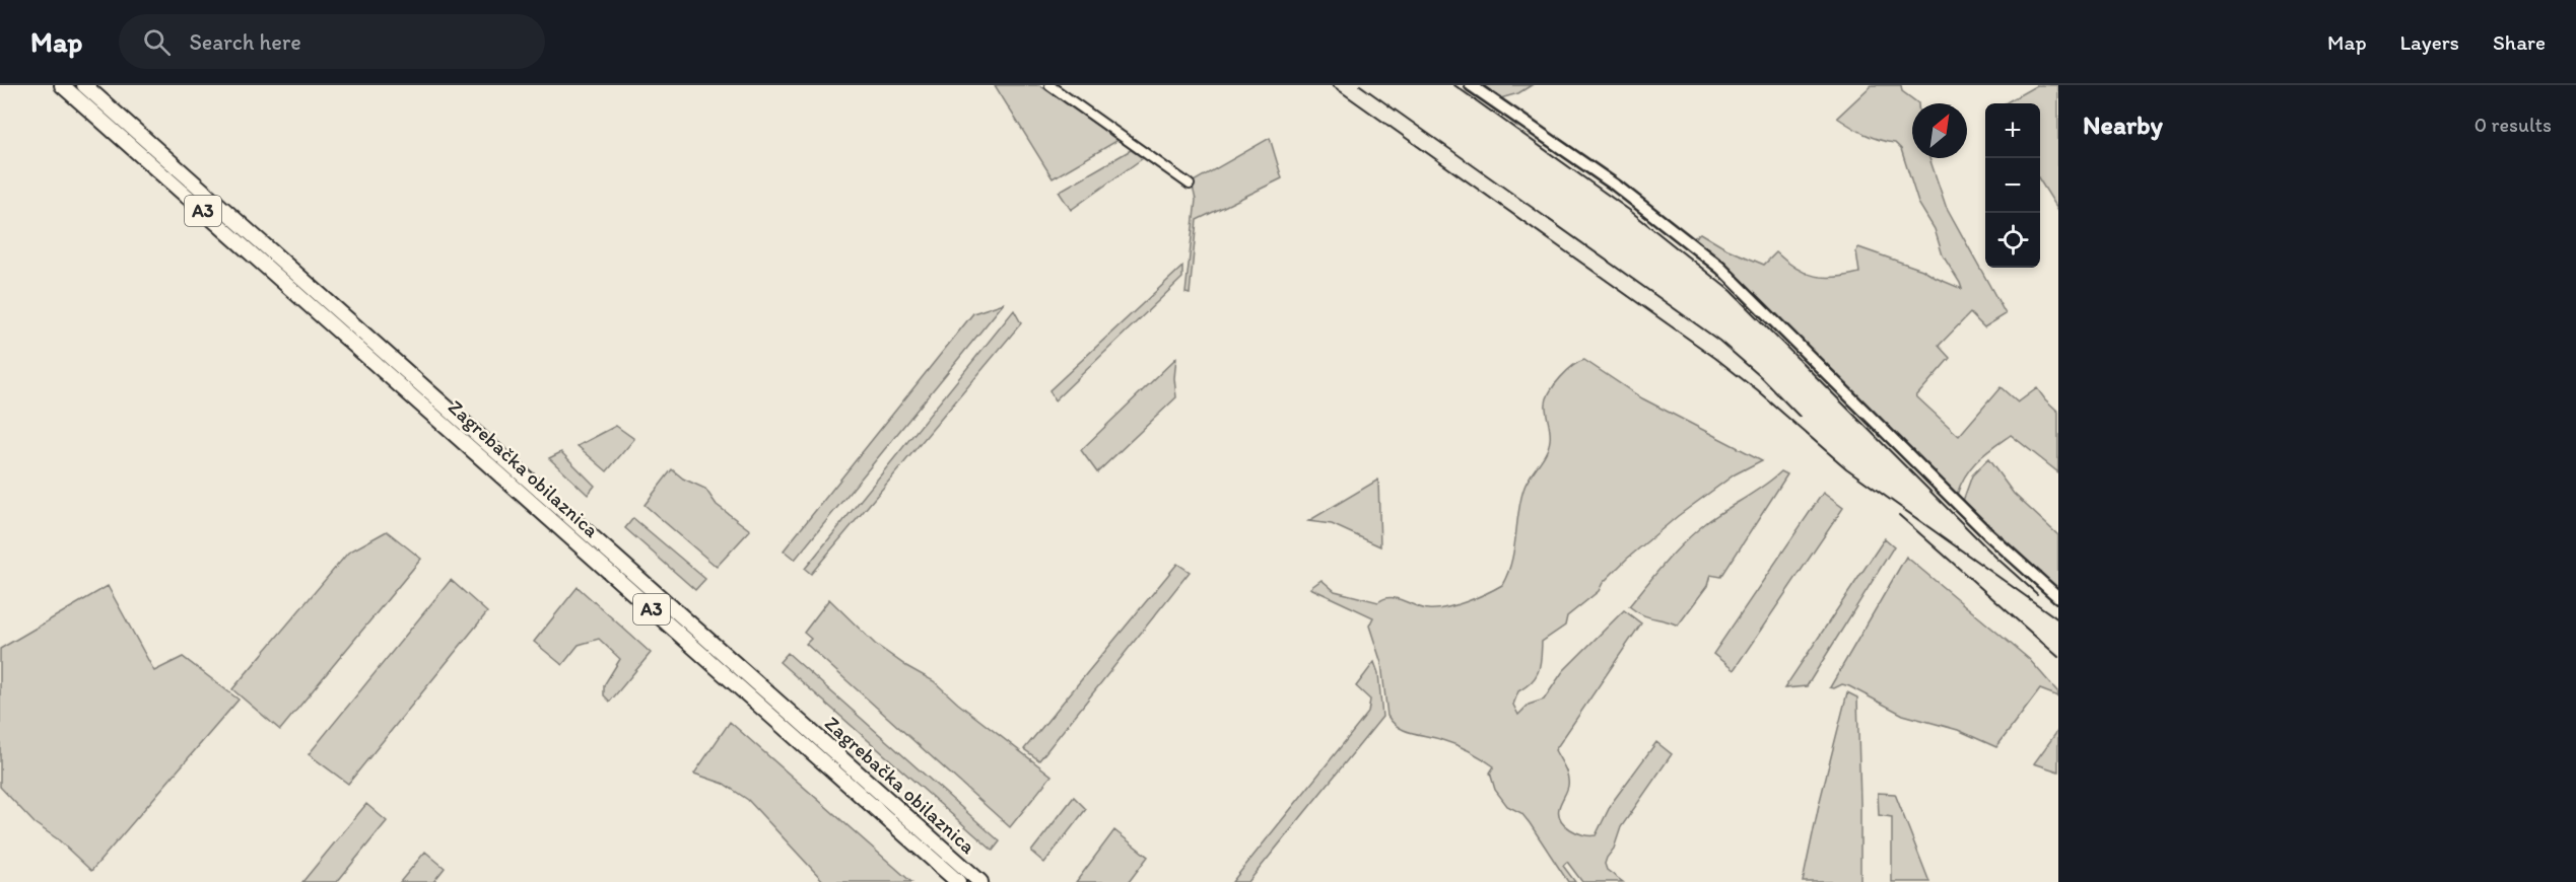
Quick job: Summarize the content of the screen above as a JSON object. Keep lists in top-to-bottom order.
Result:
{
  "streets": {
    "highway": ["A3", "Zagrebačka obilaznica"]
  },
  "north": "top right",
  "page": {
    "header": "Map",
    "search": "Search here",
    "nav": ["Map", "Layers", "Share"],
    "heading": ["Nearby", "0 results"],
    "map_buttons": ["+", "−"]
  }
}
